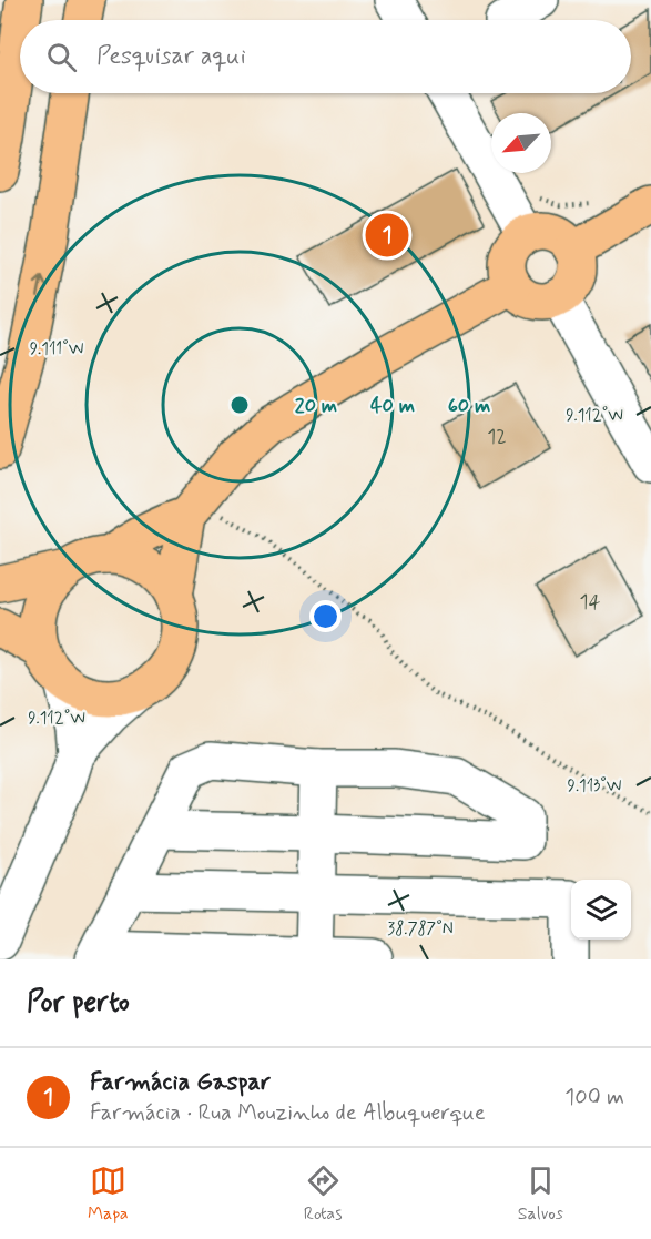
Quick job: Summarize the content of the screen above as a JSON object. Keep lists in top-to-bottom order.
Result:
{
  "house_numbers": ["12", "14"],
  "north": "bottom left",
  "page": {
    "search": "Pesquisar aqui",
    "pins": "1",
    "heading": "Por perto",
    "list": [
      {
        "mark": "1",
        "name": "Farmácia Gaspar",
        "note": "Farmácia · Rua Mouzinho de Albuquerque",
        "value": "100 m"
      }
    ],
    "nav": ["Mapa", "Rotas", "Salvos"]
  },
  "coordinates": [
    "9.111°W",
    "9.112°W",
    "9.113°W",
    "38.787°N"
  ],
  "rings": ["20 m", "40 m", "60 m"]
}
